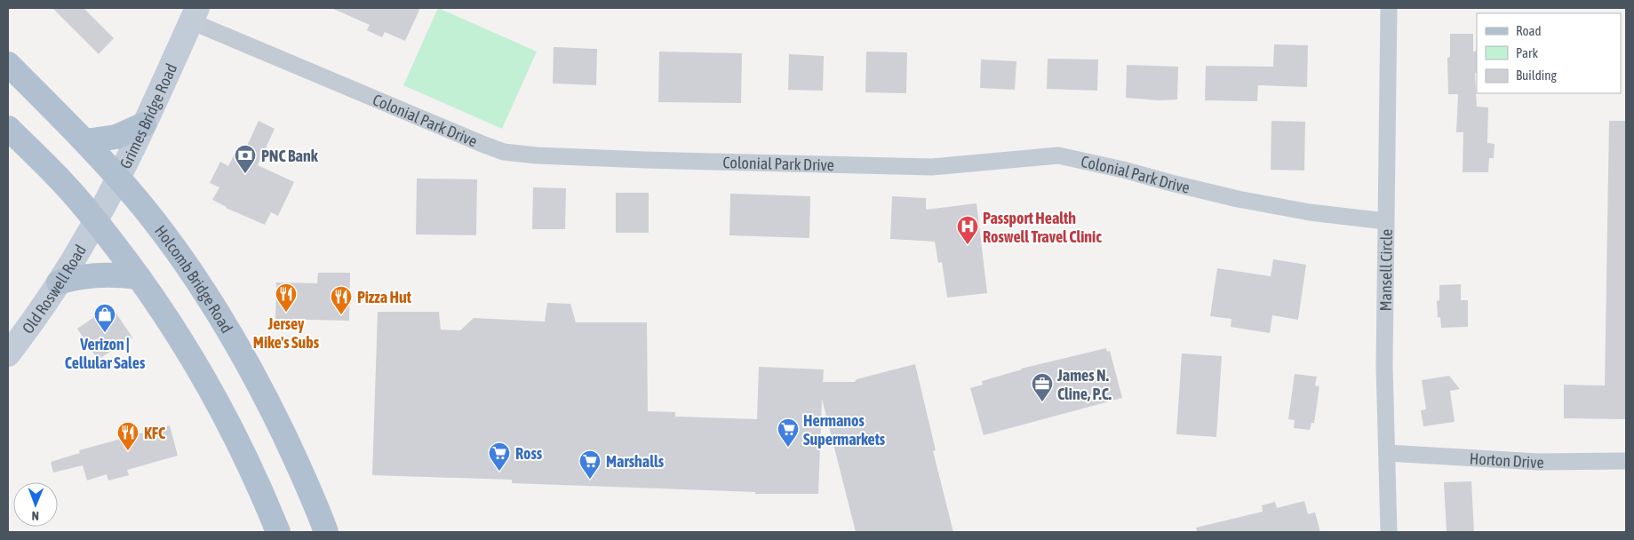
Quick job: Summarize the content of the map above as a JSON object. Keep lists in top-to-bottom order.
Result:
{
  "streets": {
    "main road": ["Holcomb Bridge Road"],
    "street": [
      "Grimes Bridge Road",
      "Colonial Park Drive",
      "Mansell Circle",
      "Old Roswell Road",
      "Horton Drive"
    ]
  },
  "crossings": [
    ["Grimes Bridge Road", "Colonial Park Drive"],
    ["Grimes Bridge Road", "Holcomb Bridge Road"],
    ["Grimes Bridge Road", "Old Roswell Road"],
    ["Colonial Park Drive", "Mansell Circle"],
    ["Mansell Circle", "Horton Drive"]
  ],
  "places": {
    "bank": ["PNC Bank"],
    "hospital": ["Passport Health Roswell Travel Clinic"],
    "restaurant": ["Jersey Mike's Subs", "Pizza Hut", "KFC"],
    "shop": ["Verizon | Cellular Sales"],
    "office": ["James N. Cline, P.C."],
    "supermarket": ["Hermanos Supermarkets", "Ross", "Marshalls"]
  },
  "legend": ["Road", "Park", "Building"],
  "north": "bottom"
}
